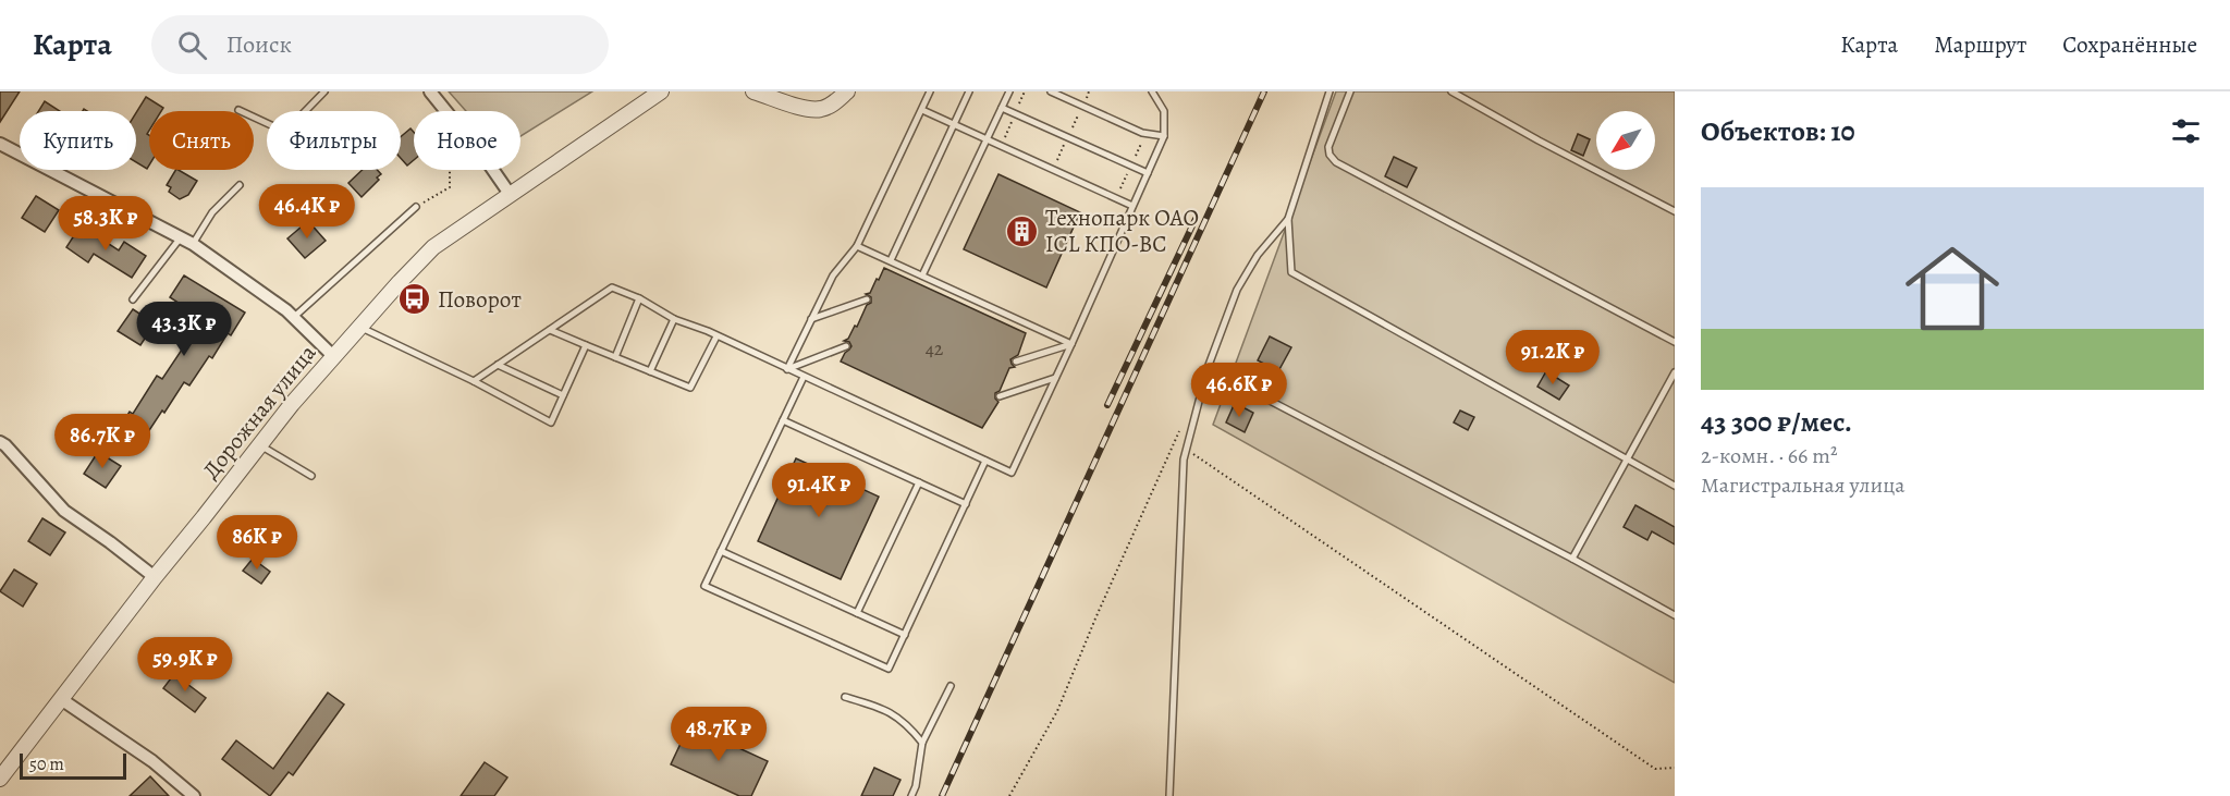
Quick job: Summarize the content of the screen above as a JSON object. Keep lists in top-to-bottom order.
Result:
{
  "streets": {
    "street": ["Дорожная улица"]
  },
  "places": {
    "building": ["Технопарк OAO ICL КПО-ВС"],
    "bus stop": ["Поворот"]
  },
  "house_numbers": ["42"],
  "scale_bar": "50 m",
  "north": "bottom left",
  "page": {
    "header": "Карта",
    "search": "Поиск",
    "nav": ["Карта", "Маршрут", "Сохранённые"],
    "heading": "Объектов: 10",
    "chip": [
      "Купить",
      "Снять",
      "Фильтры",
      "Новое"
    ],
    "list": [
      {
        "name": "43 300 ₽/мес.",
        "note": "2-комн. · 66 m² · Магистральная улица"
      }
    ],
    "price": [
      "46.4K ₽",
      "58.3K ₽",
      "43.3K ₽",
      "91.2K ₽",
      "46.6K ₽",
      "86.7K ₽",
      "91.4K ₽",
      "86K ₽",
      "59.9K ₽",
      "48.7K ₽"
    ],
    "scale": "50 m"
  }
}
